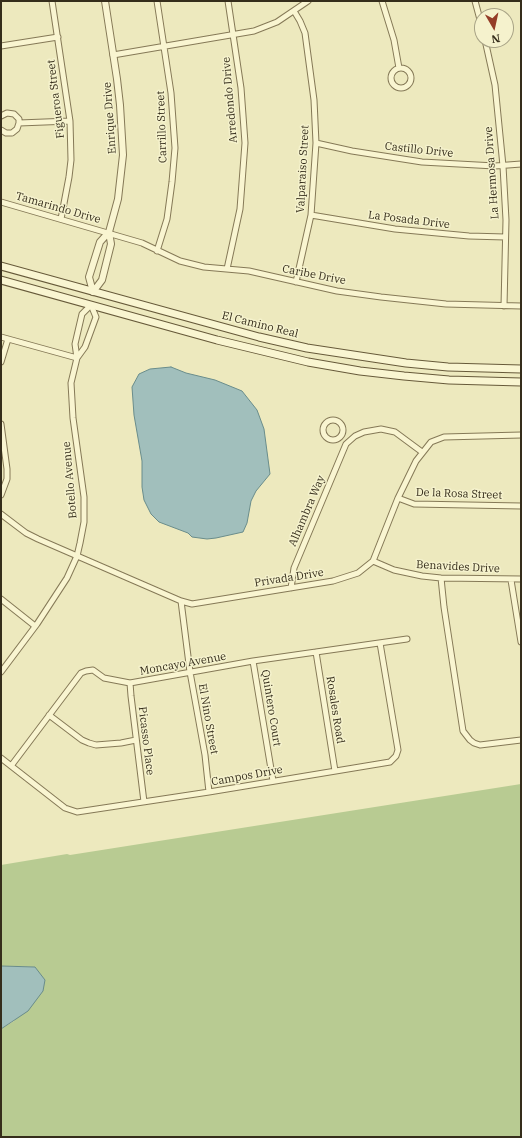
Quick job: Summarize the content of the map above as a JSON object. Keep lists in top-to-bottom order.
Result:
{
  "streets": {
    "main road": ["El Camino Real"],
    "street": [
      "Figueroa Street",
      "Arredondo Drive",
      "Enrique Drive",
      "Carrillo Street",
      "Castillo Drive",
      "Valparaiso Street",
      "La Hermosa Drive",
      "Tamarindo Drive",
      "La Posada Drive",
      "Caribe Drive",
      "Botello Avenue",
      "De la Rosa Street",
      "Alhambra Way",
      "Benavides Drive",
      "Privada Drive",
      "Moncayo Avenue",
      "Quintero Court",
      "Rosales Road",
      "El Nino Street",
      "Picasso Place",
      "Campos Drive"
    ]
  },
  "crossings": [
    ["Figueroa Street", "Tamarindo Drive"],
    ["Arredondo Drive", "Caribe Drive"],
    ["Enrique Drive", "Tamarindo Drive"],
    ["Enrique Drive", "Caribe Drive"],
    ["Enrique Drive", "El Camino Real"],
    ["Carrillo Street", "Caribe Drive"],
    ["Castillo Drive", "Valparaiso Street"],
    ["Castillo Drive", "La Hermosa Drive"],
    ["Valparaiso Street", "La Posada Drive"],
    ["Valparaiso Street", "Caribe Drive"],
    ["La Hermosa Drive", "La Posada Drive"],
    ["La Hermosa Drive", "Caribe Drive"],
    ["Tamarindo Drive", "Caribe Drive"],
    ["Botello Avenue", "Privada Drive"],
    ["De la Rosa Street", "Privada Drive"],
    ["Alhambra Way", "Privada Drive"],
    ["Benavides Drive", "Privada Drive"],
    ["Privada Drive", "El Nino Street"],
    ["Moncayo Avenue", "Quintero Court"],
    ["Moncayo Avenue", "Rosales Road"],
    ["Moncayo Avenue", "El Nino Street"],
    ["Moncayo Avenue", "Picasso Place"],
    ["Moncayo Avenue", "Campos Drive"],
    ["Quintero Court", "Campos Drive"],
    ["Rosales Road", "Campos Drive"],
    ["El Nino Street", "Campos Drive"],
    ["Picasso Place", "Campos Drive"]
  ],
  "north": "bottom"
}
